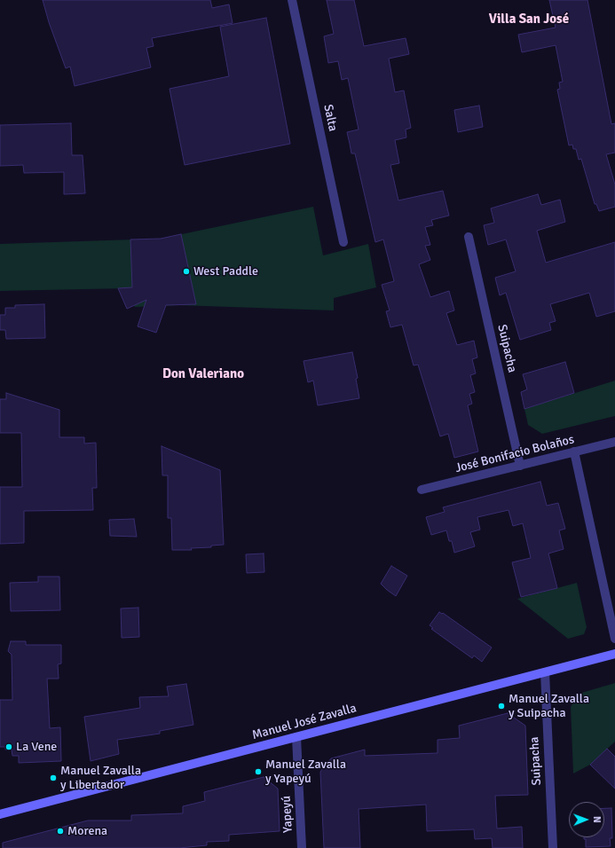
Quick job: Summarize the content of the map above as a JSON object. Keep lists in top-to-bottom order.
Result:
{
  "streets": {
    "street": [
      "Salta",
      "Suipacha",
      "José Bonifacio Bolaños",
      "Manuel José Zavalla",
      "Yapeyú"
    ]
  },
  "crossings": [
    ["Suipacha", "José Bonifacio Bolaños"],
    ["Suipacha", "Manuel José Zavalla"],
    ["Manuel José Zavalla", "Yapeyú"]
  ],
  "districts": ["Villa San José", "Don Valeriano"],
  "places": [
    "West Paddle",
    "Manuel Zavalla y Suipacha",
    "La Vene",
    "Manuel Zavalla y Yapeyú",
    "Manuel Zavalla y Libertador",
    "Morena"
  ],
  "north": "right"
}
